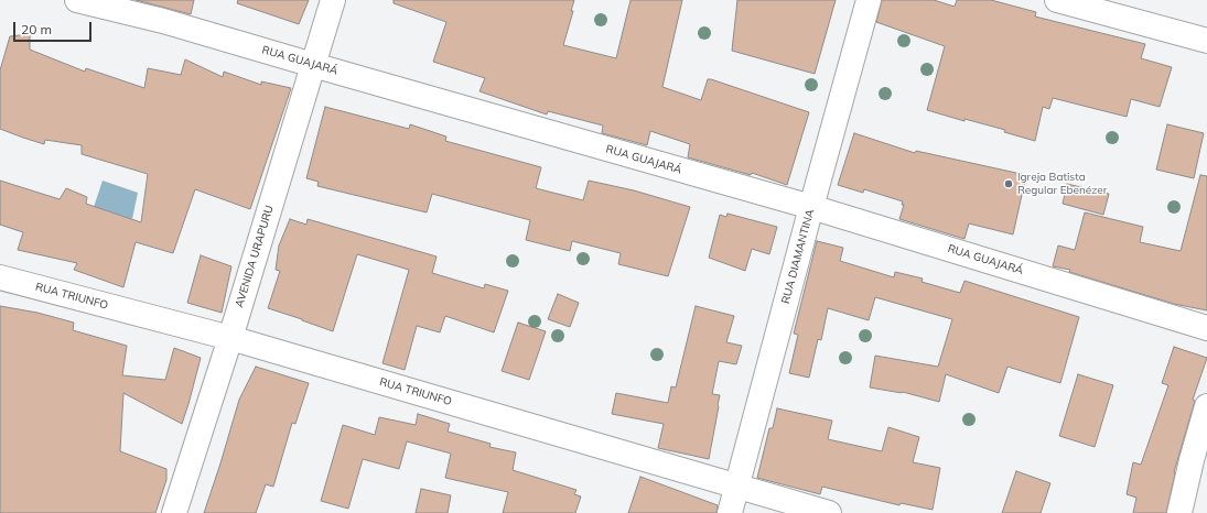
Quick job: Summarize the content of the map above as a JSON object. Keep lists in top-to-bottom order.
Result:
{
  "streets": {
    "street": [
      "RUA GUAJARÁ",
      "AVENIDA URAPURU",
      "RUA DIAMANTINA",
      "RUA TRIUNFO"
    ]
  },
  "crossings": [
    ["RUA GUAJARÁ", "AVENIDA URAPURU"],
    ["RUA GUAJARÁ", "RUA DIAMANTINA"],
    ["AVENIDA URAPURU", "RUA TRIUNFO"],
    ["RUA DIAMANTINA", "RUA TRIUNFO"]
  ],
  "places": ["Igreja Batista Regular Ebenézer"],
  "scale_bar": "20 m"
}
